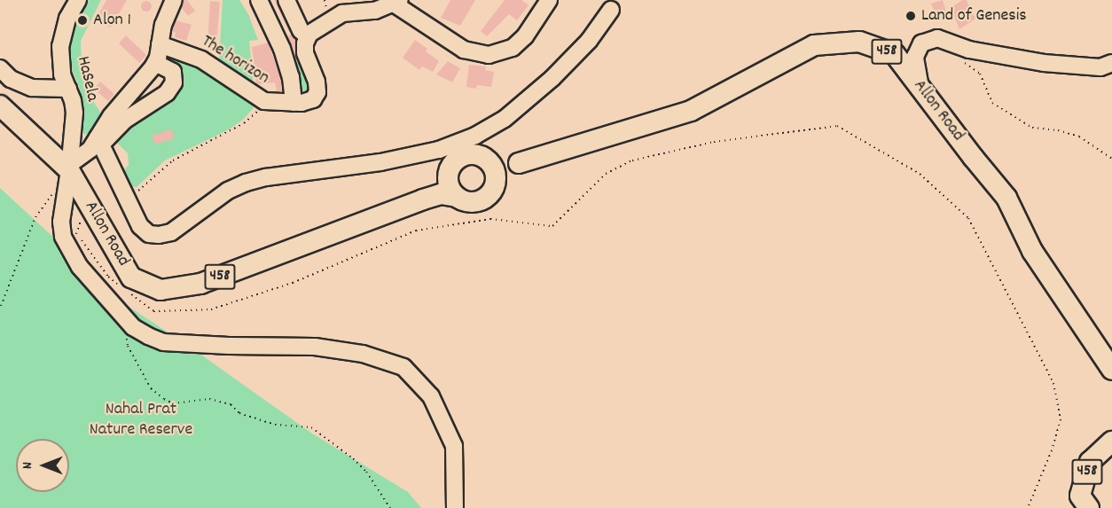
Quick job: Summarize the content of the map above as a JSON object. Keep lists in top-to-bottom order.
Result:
{
  "streets": {
    "main road": ["458", "Allon Road"],
    "street": ["The horizon", "HaSela"]
  },
  "crossings": [
    ["HaSela", "Allon Road"]
  ],
  "parks": ["Nahal Prat Nature Reserve"],
  "places": ["Land of Genesis", "Alon 1"],
  "north": "left"
}
